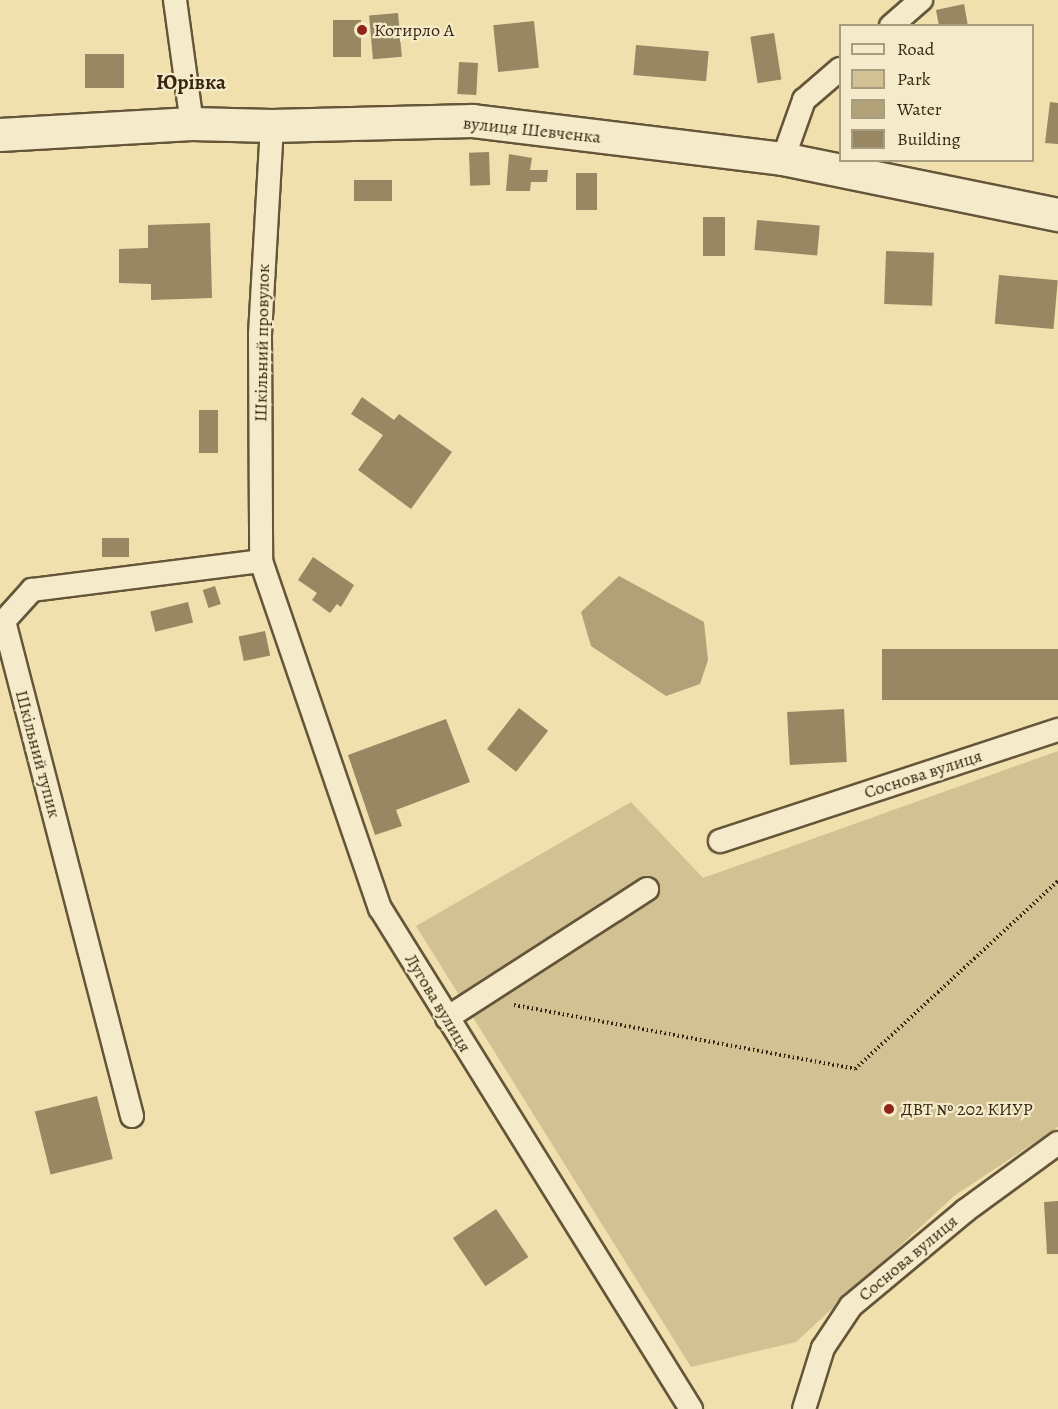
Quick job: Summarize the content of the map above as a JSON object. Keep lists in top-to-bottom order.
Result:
{
  "streets": {
    "street": [
      "вулиця Шевченка",
      "Шкільний провулок",
      "Шкільний тупик",
      "Соснова вулиця",
      "Лугова вулиця"
    ]
  },
  "crossings": [
    ["вулиця Шевченка", "Шкільний провулок"],
    ["Шкільний провулок", "Шкільний тупик"],
    ["Шкільний провулок", "Лугова вулиця"],
    ["Шкільний тупик", "Лугова вулиця"]
  ],
  "districts": ["Юрівка"],
  "places": ["Котирло А", "ДВТ № 202 КИУР"],
  "legend": [
    "Road",
    "Park",
    "Water",
    "Building"
  ]
}
